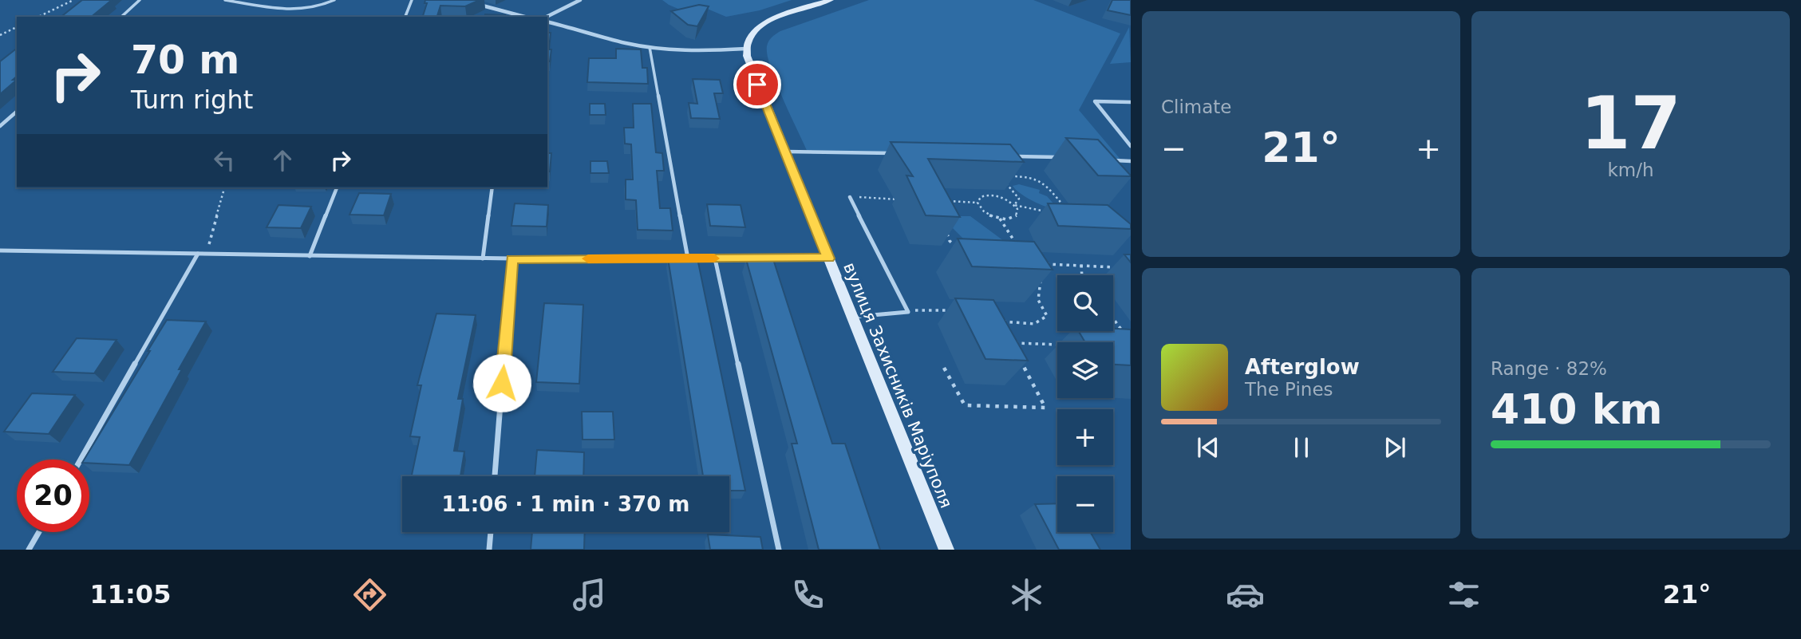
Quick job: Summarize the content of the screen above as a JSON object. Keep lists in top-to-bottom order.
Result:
{
  "streets": {
    "main road": ["вулиця Захисників Маріуполя"]
  },
  "page": {
    "tile": [
      "Climate",
      ["17", "km/h"],
      ["Range · 82%", "410 km"]
    ],
    "turn": ["70 m", "Turn right"],
    "heat": ["−", "21°", "+"],
    "map_buttons": ["+", "−"],
    "song": ["Afterglow", "The Pines"],
    "limit": "20",
    "trip": "11:06 · 1 min · 370 m",
    "tabs": ["11:05", "21°"]
  }
}
